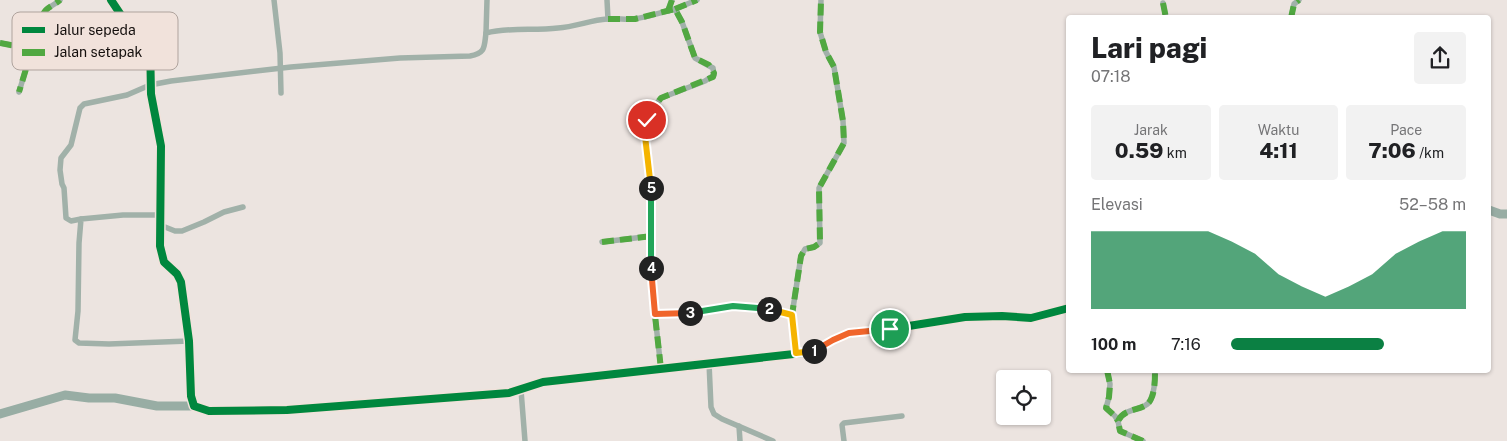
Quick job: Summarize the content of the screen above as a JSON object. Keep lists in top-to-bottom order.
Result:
{
  "legend": ["Jalur sepeda", "Jalan setapak"],
  "page": {
    "heading": ["Lari pagi", "07:18"],
    "stats": [
      ["Jarak", "0.59 km"],
      ["Waktu", "4:11"],
      ["Pace", "7:06 /km"]
    ],
    "pins": [
      "5",
      "4",
      "2",
      "3",
      "1"
    ],
    "chart": ["Elevasi", "52–58 m"],
    "list": [
      {
        "name": "100 m",
        "note": "7:16"
      }
    ]
  }
}
